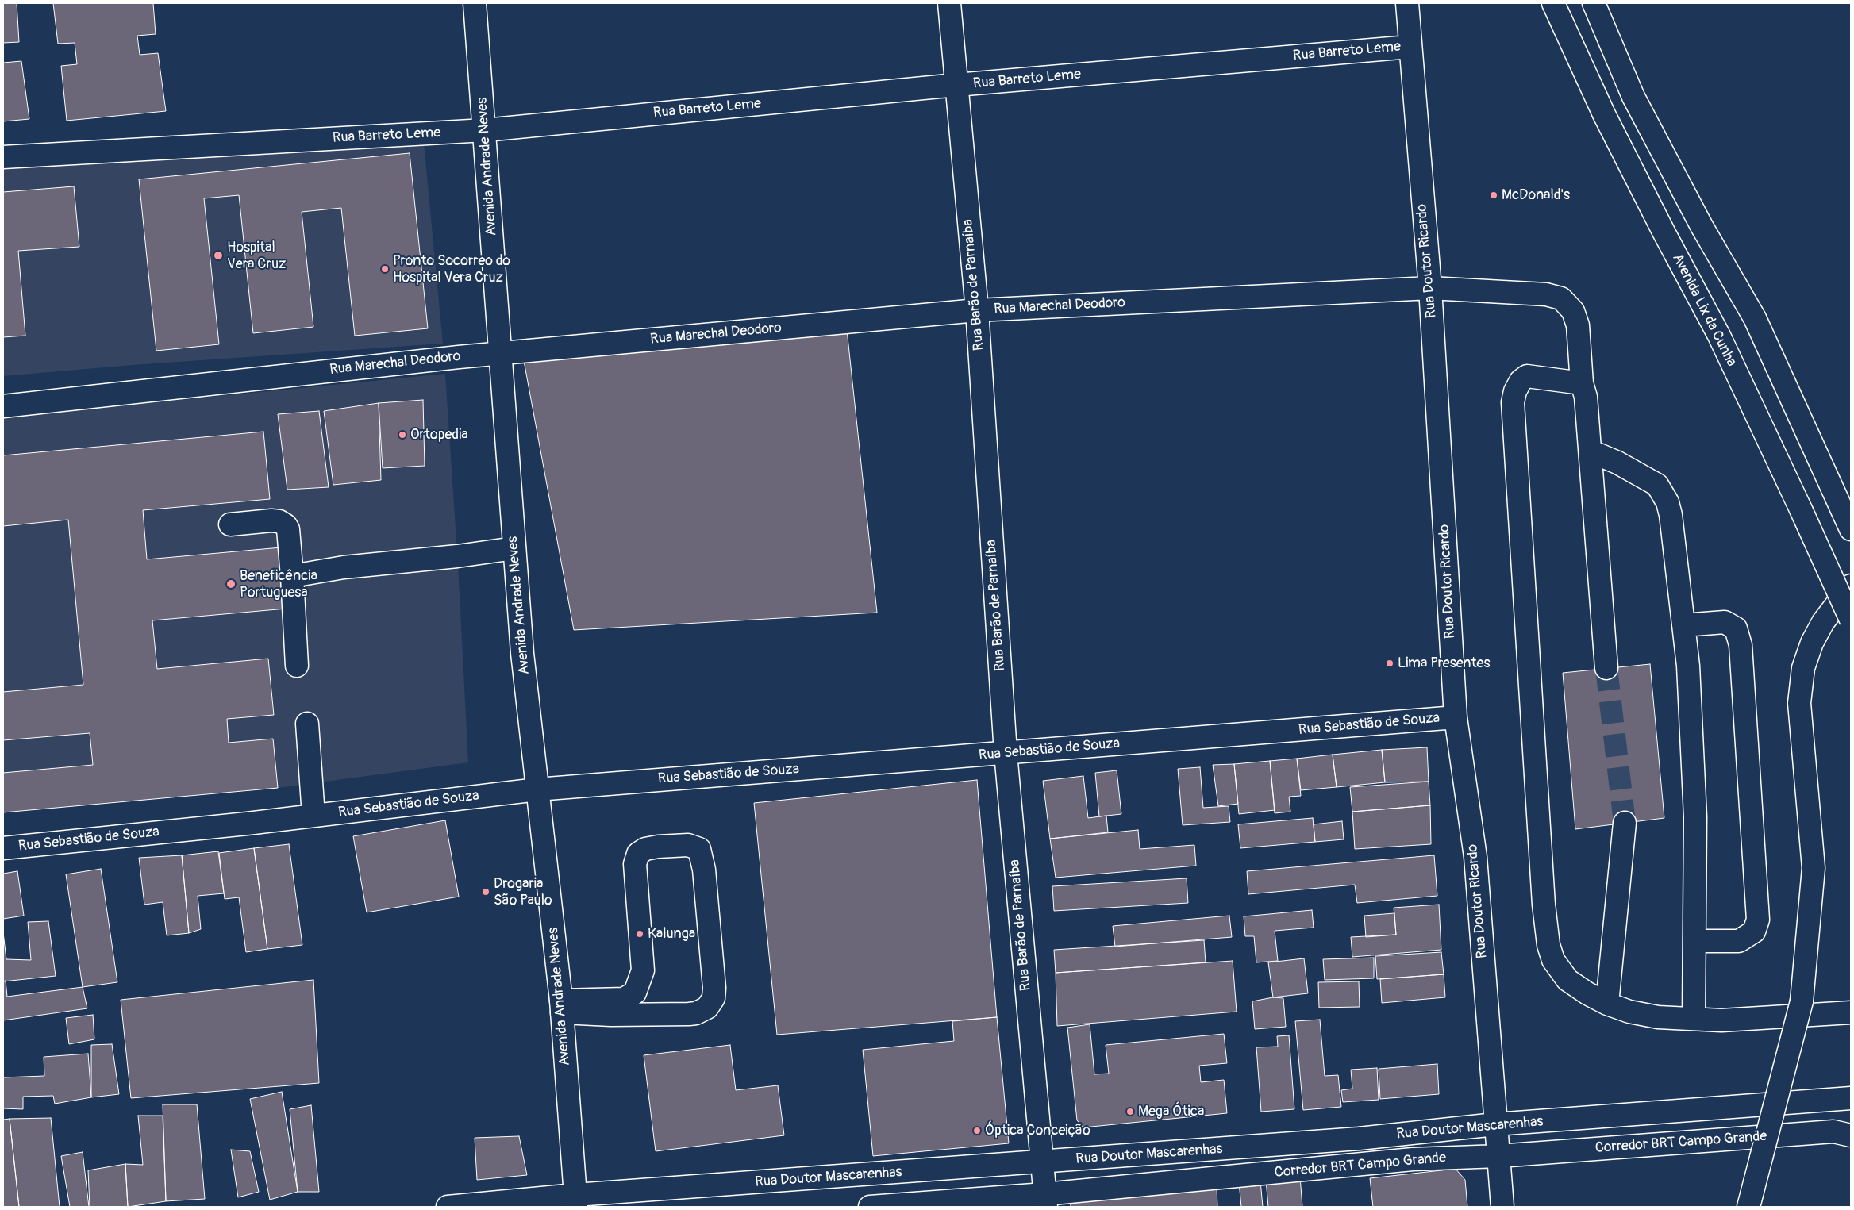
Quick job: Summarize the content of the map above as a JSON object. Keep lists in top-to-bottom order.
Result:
{
  "streets": {
    "main road": [
      "Rua Barreto Leme",
      "Avenida Andrade Neves",
      "Rua Doutor Ricardo",
      "Rua Barão de Parnaíba",
      "Rua Marechal Deodoro",
      "Avenida Lix da Cunha",
      "Rua Sebastião de Souza",
      "Rua Doutor Mascarenhas",
      "Corredor BRT Campo Grande"
    ]
  },
  "crossings": [
    ["Rua Barreto Leme", "Avenida Andrade Neves"],
    ["Rua Barreto Leme", "Rua Doutor Ricardo"],
    ["Rua Barreto Leme", "Rua Barão de Parnaíba"],
    ["Avenida Andrade Neves", "Rua Marechal Deodoro"],
    ["Avenida Andrade Neves", "Rua Sebastião de Souza"],
    ["Avenida Andrade Neves", "Rua Doutor Mascarenhas"],
    ["Rua Doutor Ricardo", "Rua Marechal Deodoro"],
    ["Rua Doutor Ricardo", "Rua Sebastião de Souza"],
    ["Rua Doutor Ricardo", "Rua Doutor Mascarenhas"],
    ["Rua Doutor Ricardo", "Corredor BRT Campo Grande"],
    ["Rua Barão de Parnaíba", "Rua Marechal Deodoro"],
    ["Rua Barão de Parnaíba", "Rua Sebastião de Souza"],
    ["Rua Barão de Parnaíba", "Rua Doutor Mascarenhas"],
    ["Rua Barão de Parnaíba", "Corredor BRT Campo Grande"]
  ],
  "places": [
    "McDonald's",
    "Hospital Vera Cruz",
    "Pronto Socorreo do Hospital Vera Cruz",
    "Ortopedia",
    "Beneficência Portuguesa",
    "Lima Presentes",
    "Drogaria São Paulo",
    "Kalunga",
    "Mega Ótica",
    "Óptica Conceição"
  ]
}
